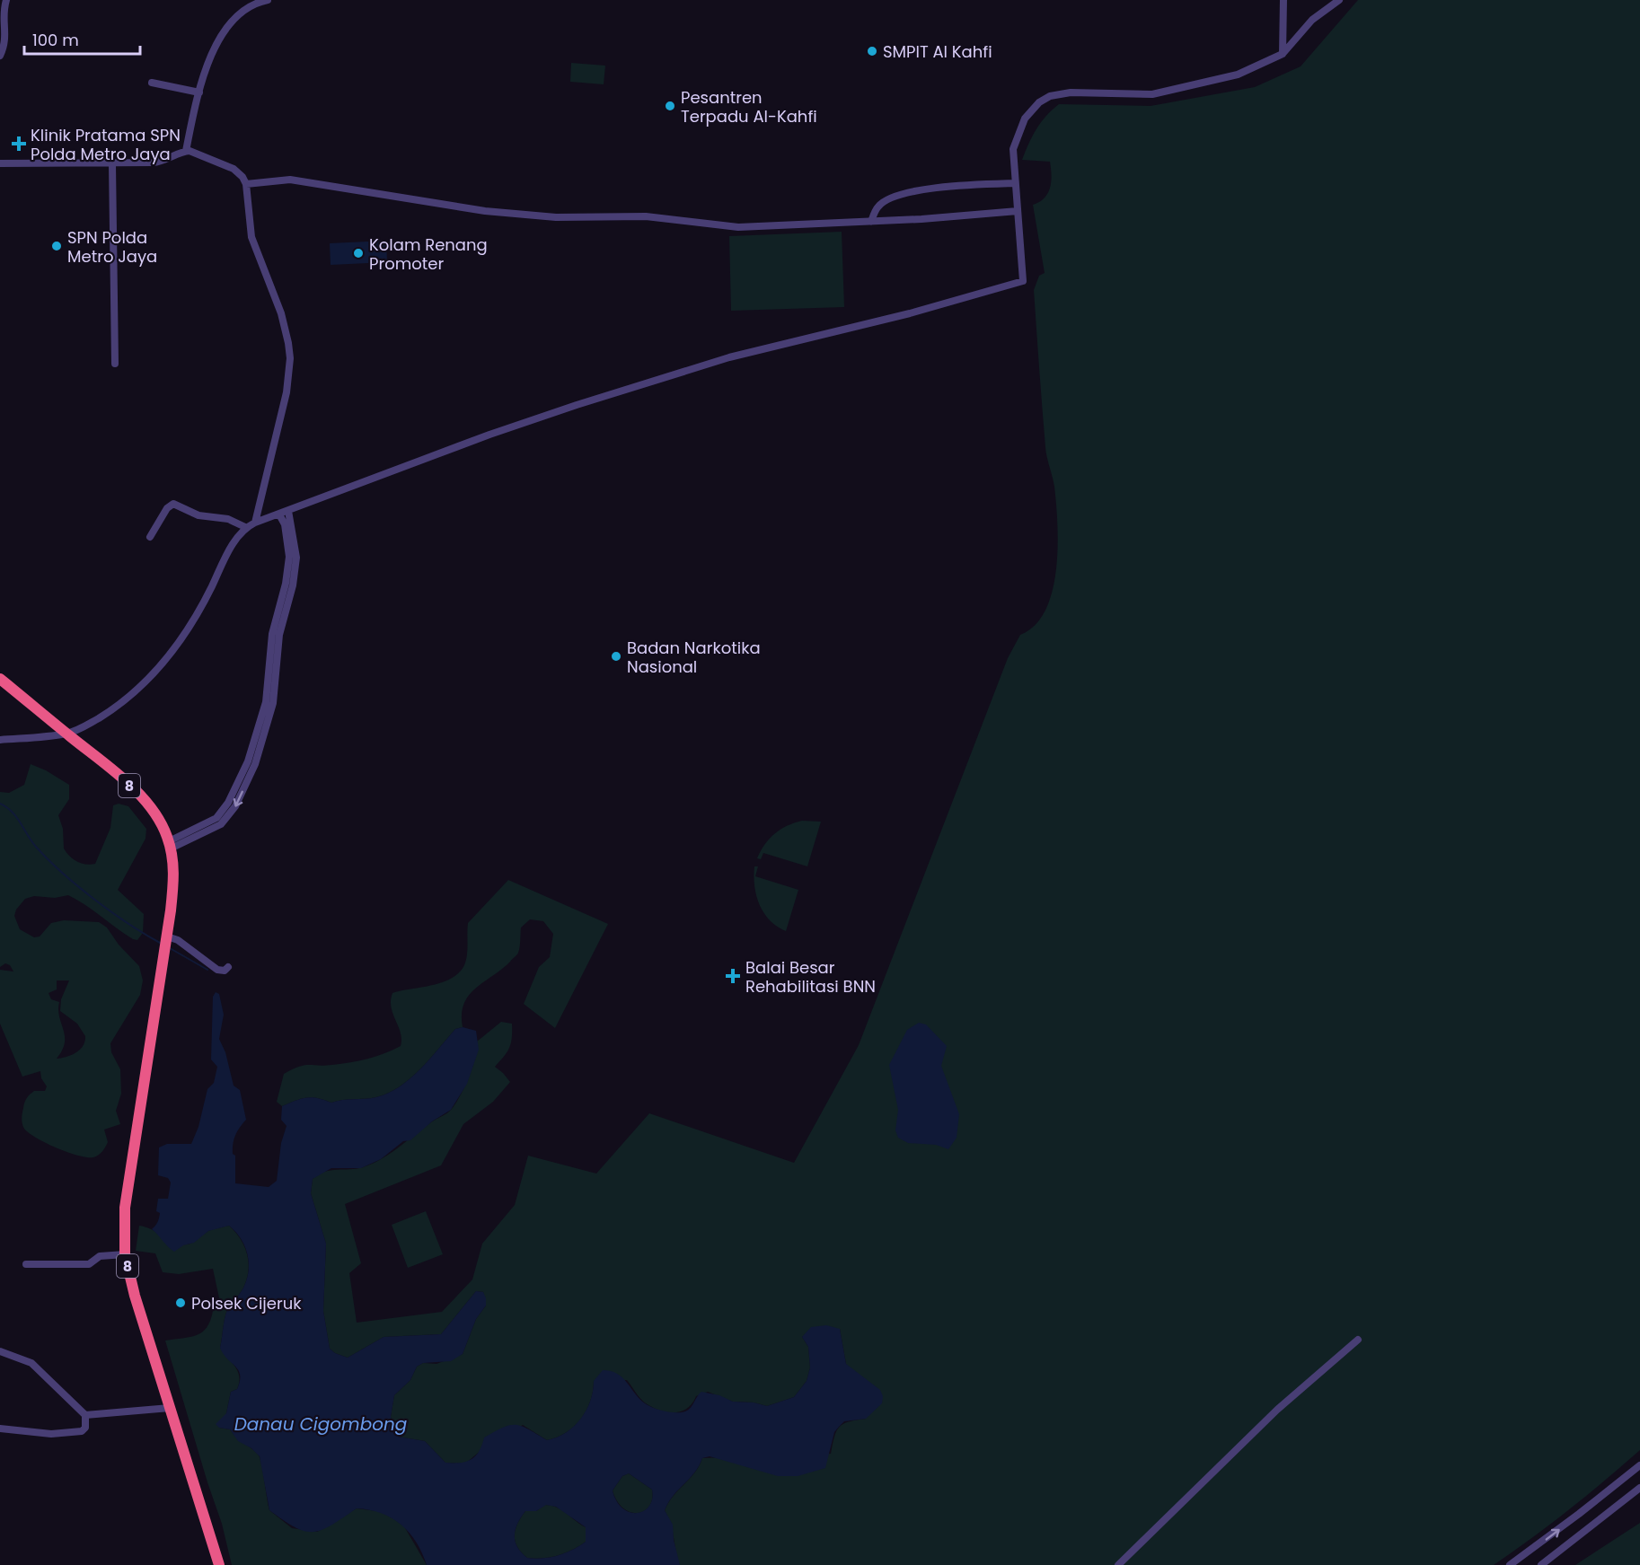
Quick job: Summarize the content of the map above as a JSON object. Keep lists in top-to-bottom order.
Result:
{
  "streets": {
    "highway": ["8"]
  },
  "water": ["Danau Cigombong"],
  "places": {
    "other": [
      "SMPIT Al Kahfi",
      "Pesantren Terpadu Al-Kahfi",
      "SPN Polda Metro Jaya",
      "Kolam Renang Promoter",
      "Badan Narkotika Nasional",
      "Polsek Cijeruk"
    ],
    "health": ["Klinik Pratama SPN Polda Metro Jaya", "Balai Besar Rehabilitasi BNN"]
  },
  "scale_bar": "100 m"
}
